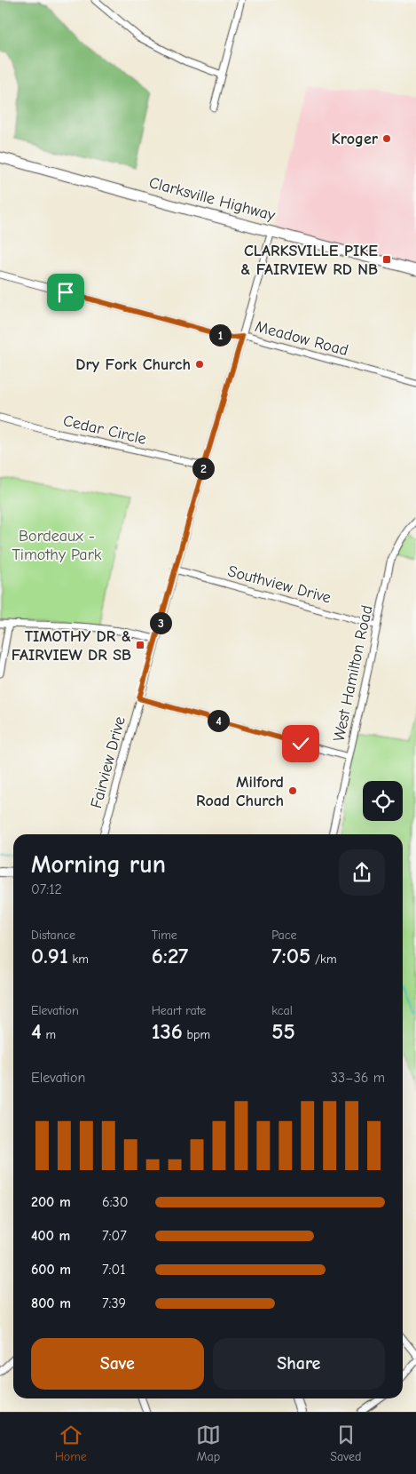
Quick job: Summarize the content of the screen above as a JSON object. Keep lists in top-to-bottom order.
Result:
{
  "streets": {
    "main road": ["Clarksville Highway"],
    "street": [
      "Meadow Road",
      "Cedar Circle",
      "Southview Drive",
      "West Hamilton Road",
      "Fairview Drive"
    ]
  },
  "crossings": [
    ["Clarksville Highway", "Fairview Drive"],
    ["Meadow Road", "Fairview Drive"],
    ["Cedar Circle", "Fairview Drive"],
    ["Southview Drive", "West Hamilton Road"],
    ["Southview Drive", "Fairview Drive"]
  ],
  "parks": ["Bordeaux - Timothy Park"],
  "places": {
    "other": ["Kroger", "Dry Fork Church", "Milford Road Church"],
    "transit": ["CLARKSVILLE PIKE & FAIRVIEW RD NB", "TIMOTHY DR & FAIRVIEW DR SB"]
  },
  "page": {
    "pins": [
      "1",
      "2",
      "3",
      "4"
    ],
    "heading": ["Morning run", "07:12"],
    "stats": [
      ["Distance", "0.91 km"],
      ["Time", "6:27"],
      ["Pace", "7:05 /km"],
      ["Elevation", "4 m"],
      ["Heart rate", "136 bpm"],
      ["kcal", "55"]
    ],
    "chart": ["Elevation", "33–36 m"],
    "list": [
      {
        "name": "200 m",
        "note": "6:30"
      },
      {
        "name": "400 m",
        "note": "7:07"
      },
      {
        "name": "600 m",
        "note": "7:01"
      },
      {
        "name": "800 m",
        "note": "7:39"
      }
    ],
    "buttons": ["Save", "Share"],
    "tabs": ["Home", "Map", "Saved"]
  }
}
